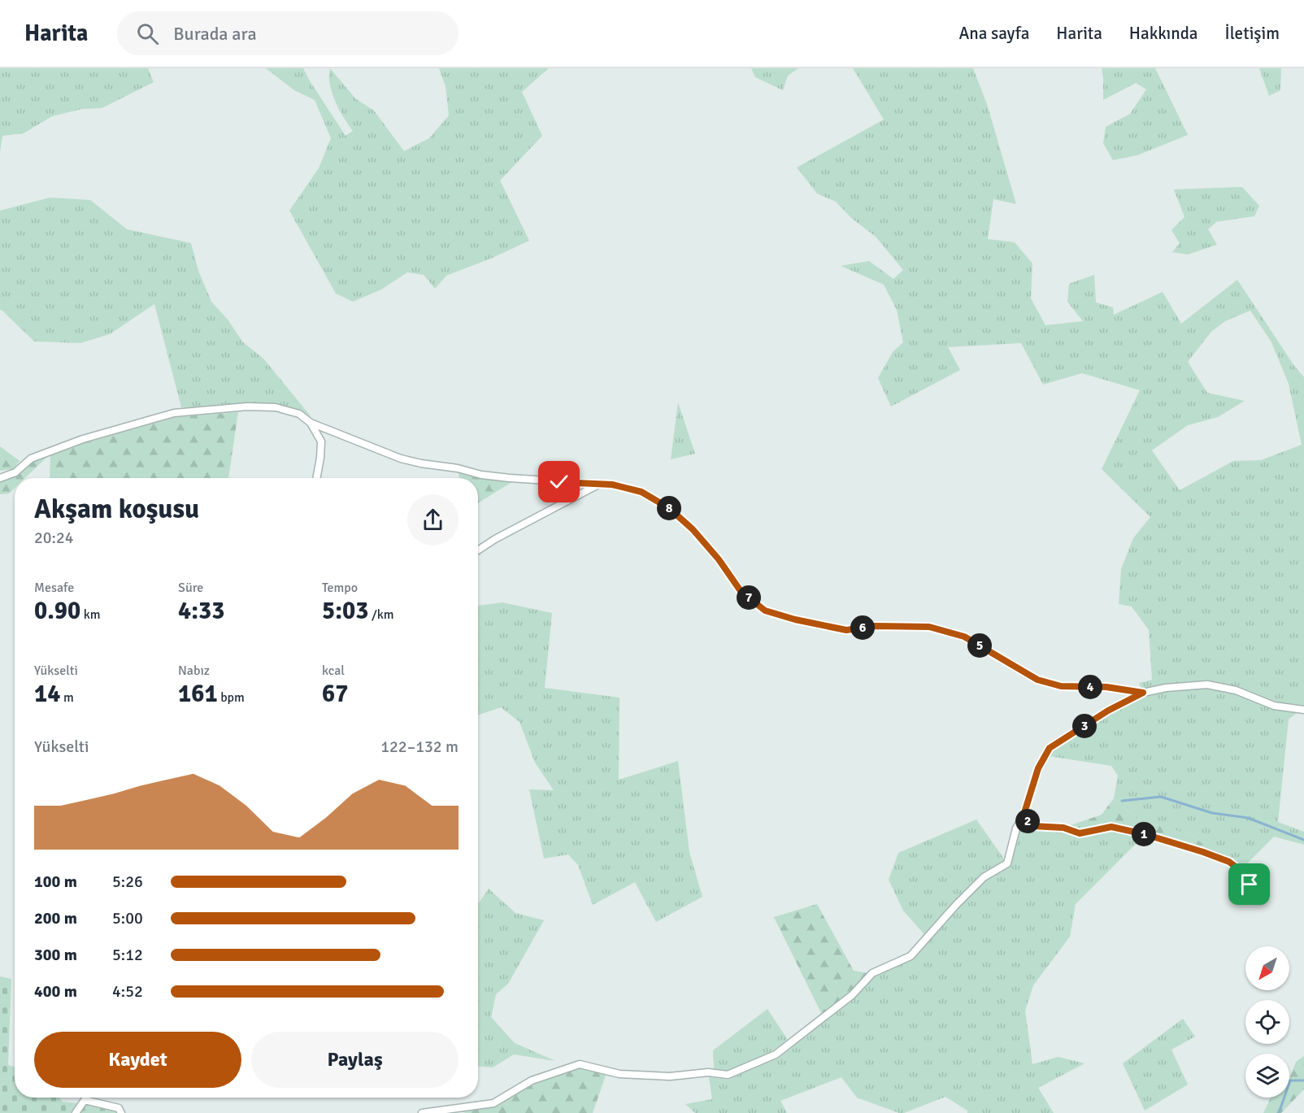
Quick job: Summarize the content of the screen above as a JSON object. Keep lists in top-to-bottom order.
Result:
{
  "north": "bottom left",
  "page": {
    "header": "Harita",
    "search": "Burada ara",
    "nav": [
      "Ana sayfa",
      "Harita",
      "Hakkında",
      "İletişim"
    ],
    "heading": ["Akşam koşusu", "20:24"],
    "pins": [
      "8",
      "7",
      "6",
      "5",
      "4",
      "3",
      "2",
      "1"
    ],
    "stats": [
      ["Mesafe", "0.90 km"],
      ["Süre", "4:33"],
      ["Tempo", "5:03 /km"],
      ["Yükselti", "14 m"],
      ["Nabız", "161 bpm"],
      ["kcal", "67"]
    ],
    "chart": ["Yükselti", "122–132 m"],
    "list": [
      {
        "name": "100 m",
        "note": "5:26"
      },
      {
        "name": "200 m",
        "note": "5:00"
      },
      {
        "name": "300 m",
        "note": "5:12"
      },
      {
        "name": "400 m",
        "note": "4:52"
      }
    ],
    "buttons": ["Kaydet", "Paylaş"]
  }
}
